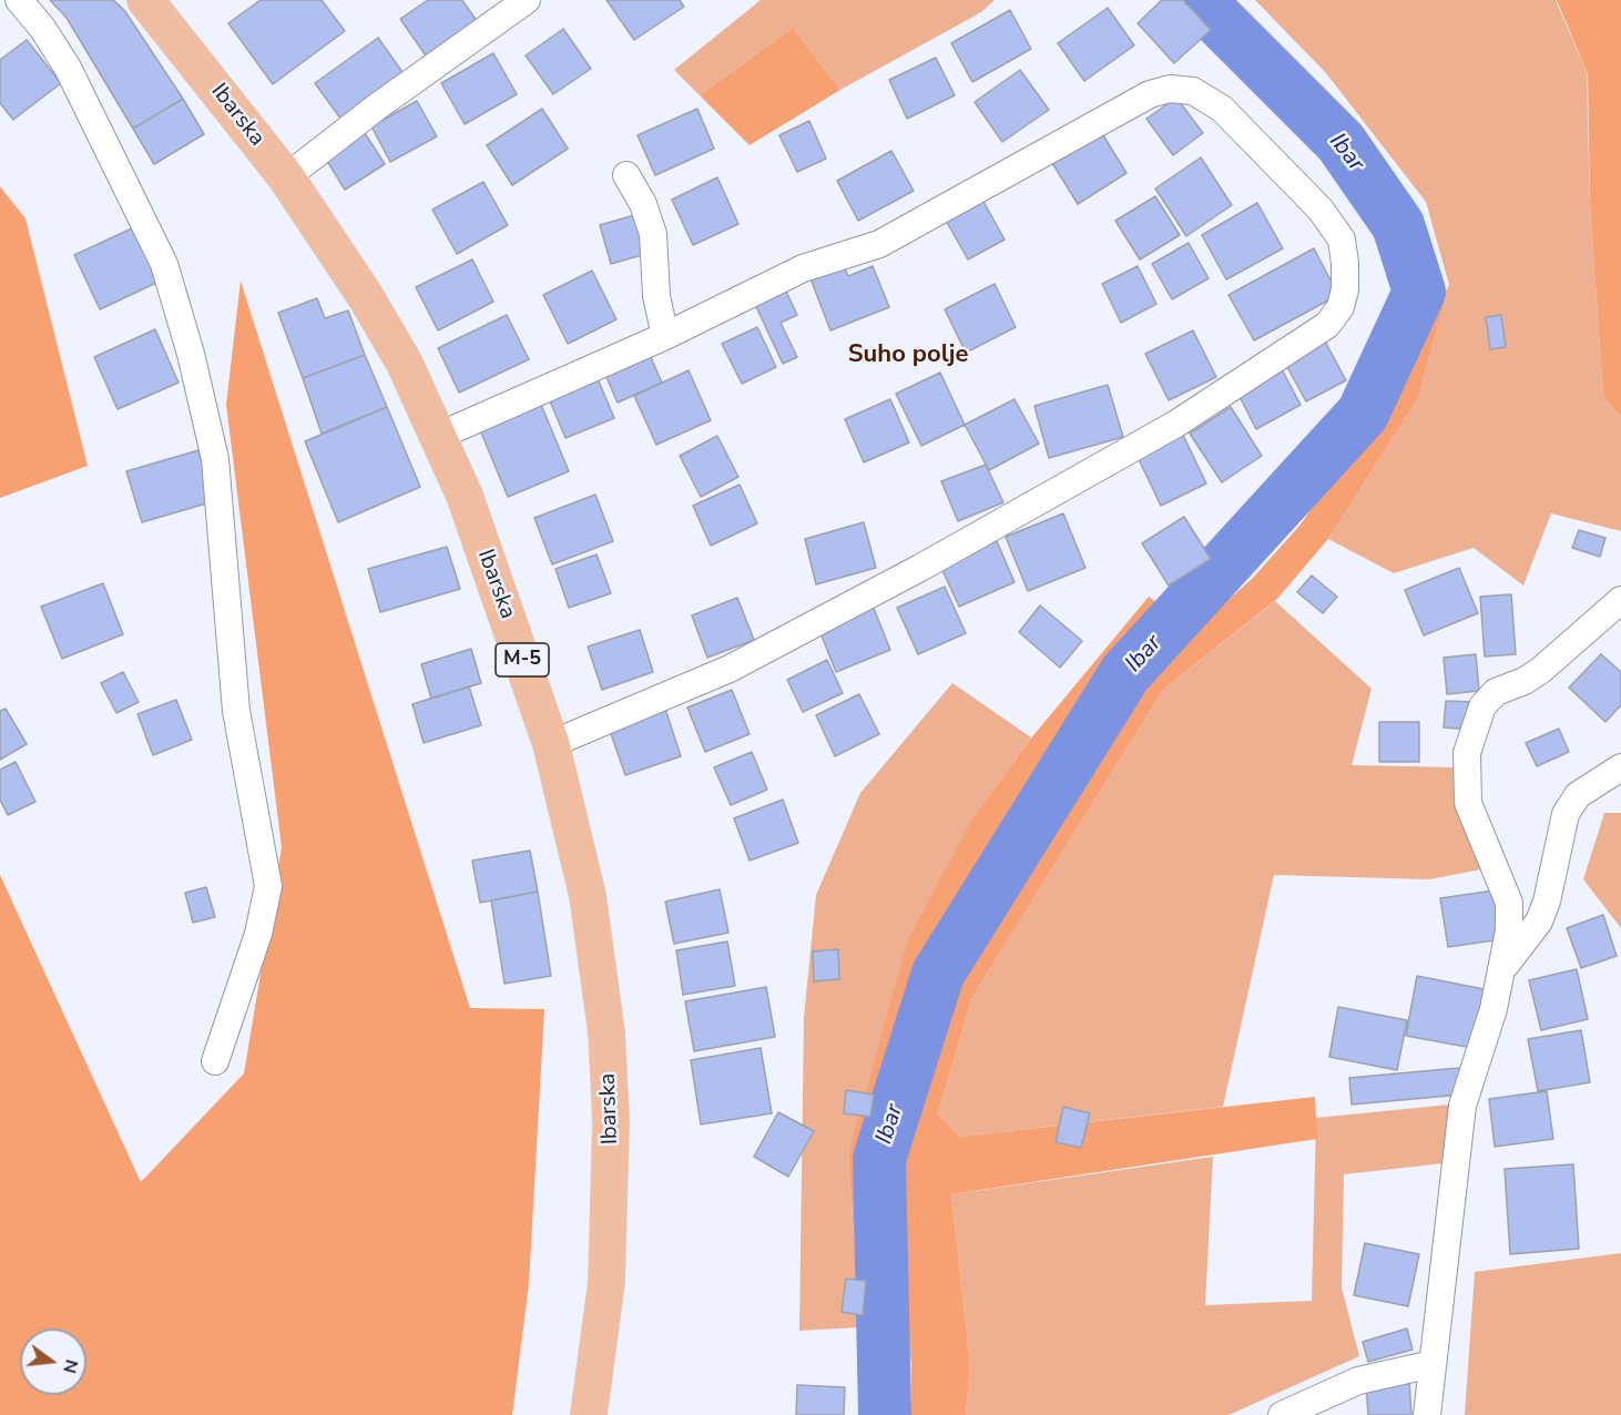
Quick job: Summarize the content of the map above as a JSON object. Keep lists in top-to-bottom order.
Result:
{
  "streets": {
    "main road": ["Ibarska", "M-5"]
  },
  "districts": ["Suho polje"],
  "water": ["Ibar"],
  "north": "right"
}
